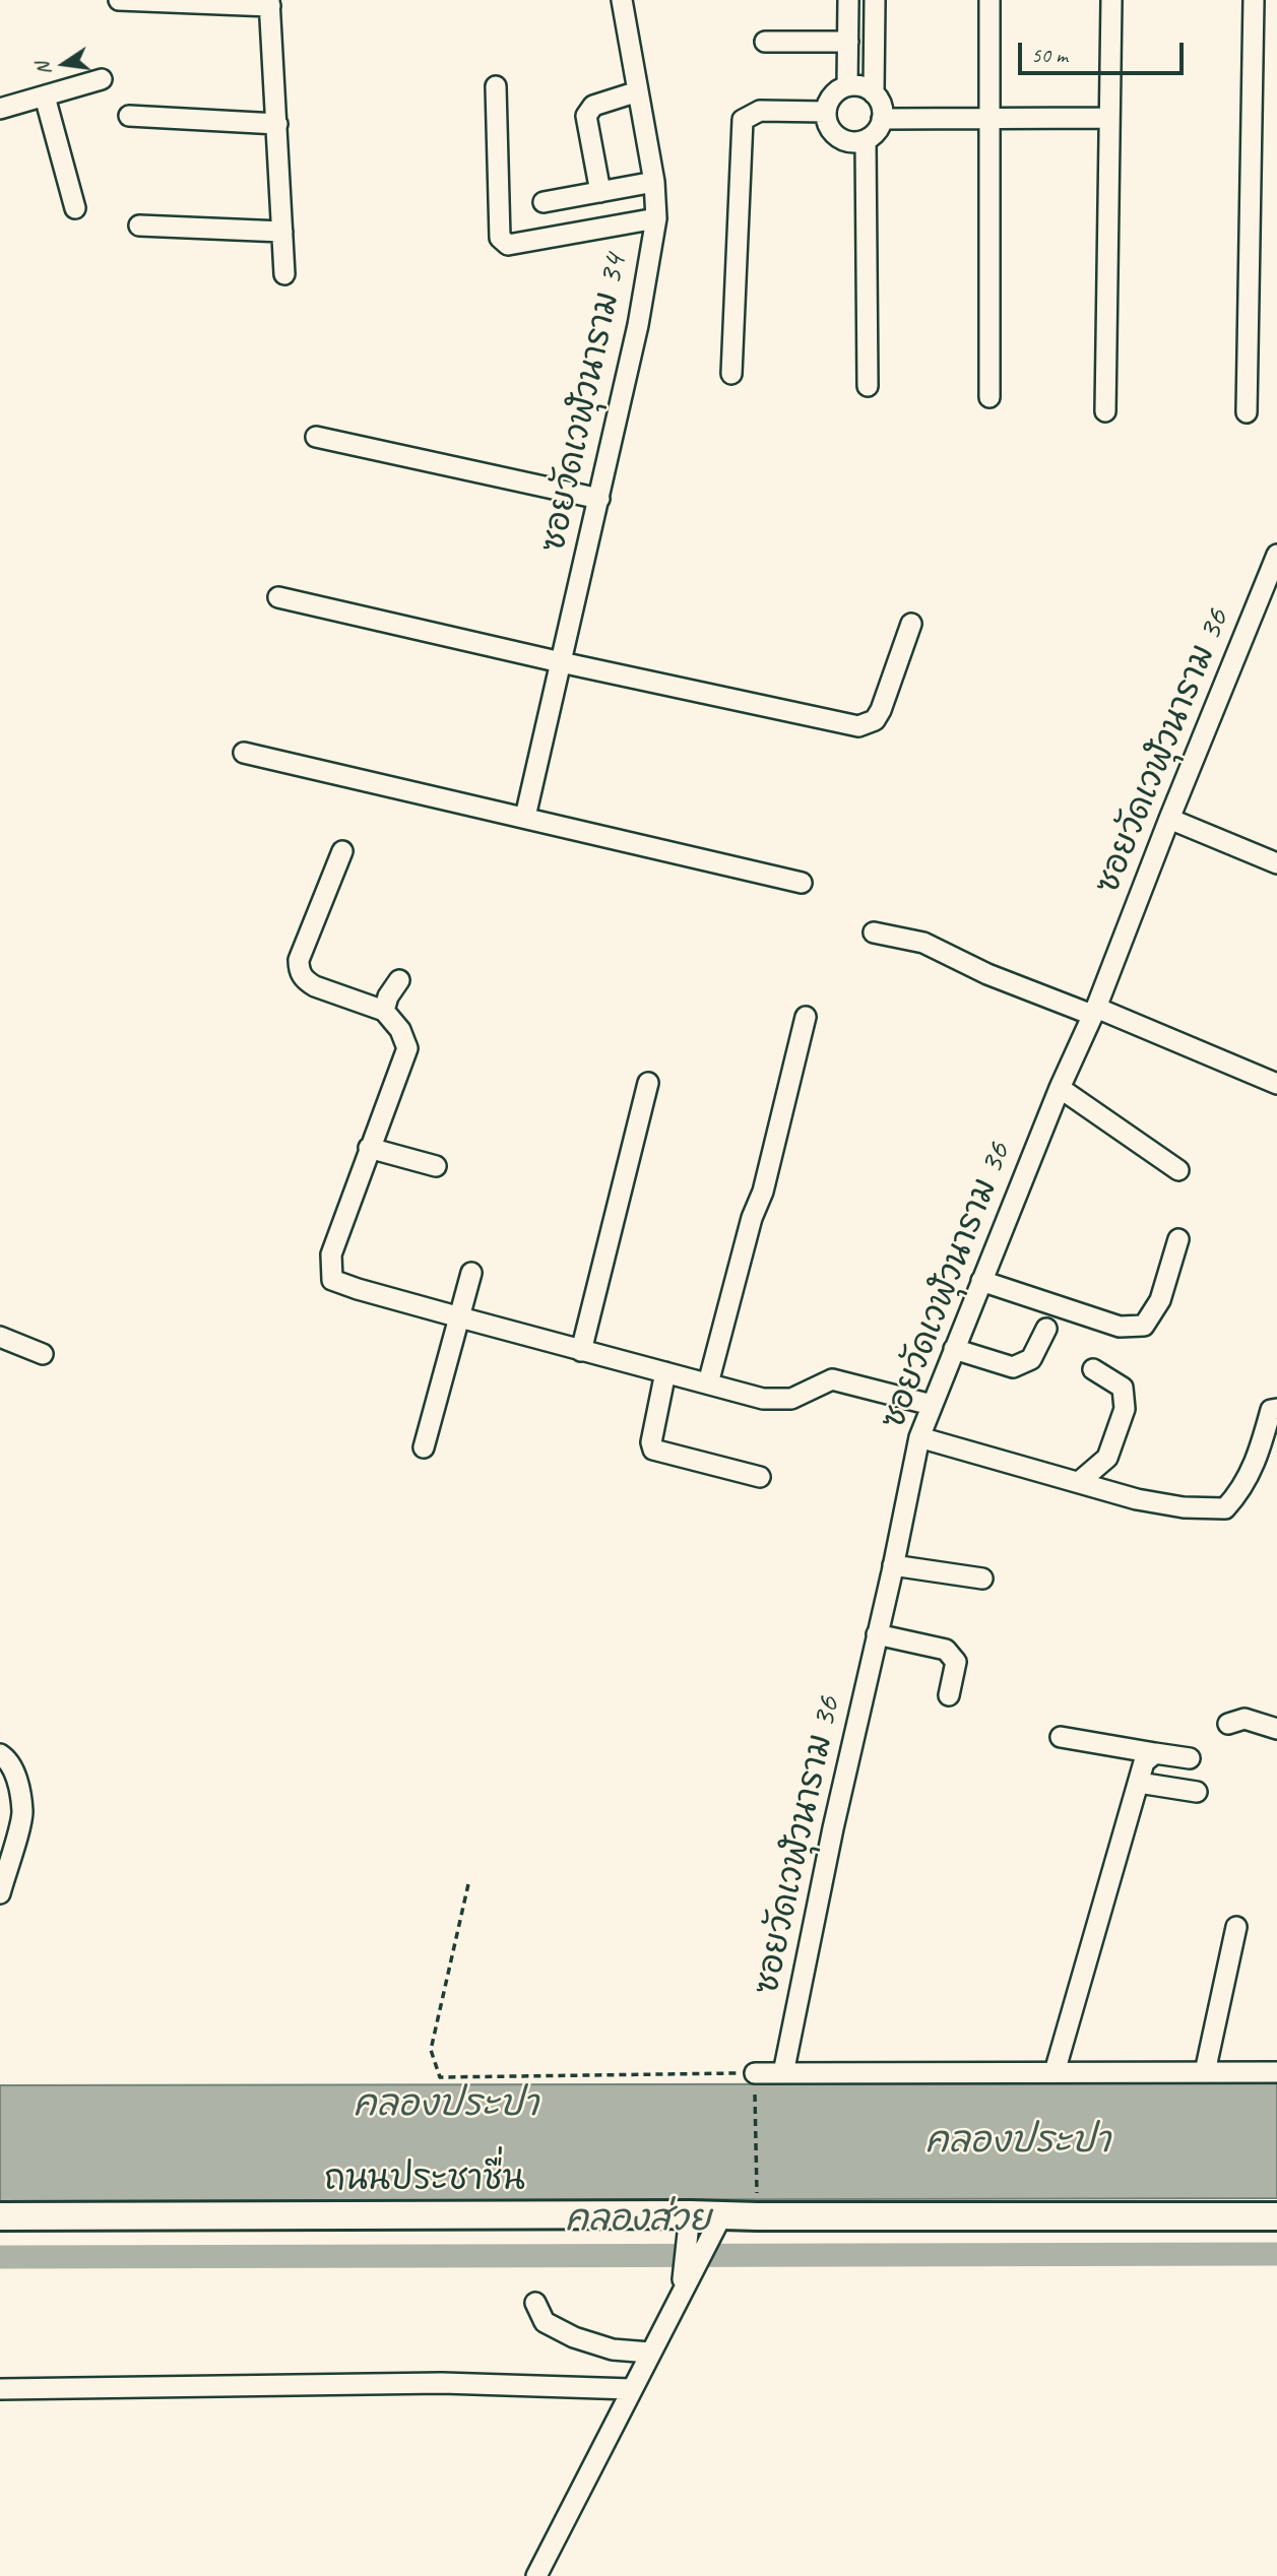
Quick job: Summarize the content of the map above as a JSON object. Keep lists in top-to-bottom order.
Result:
{
  "streets": {
    "street": ["ซอยวัดเวฬุวนาราม 34", "ซอยวัดเวฬุวนาราม 36", "ถนนประชาชื่น"]
  },
  "water": ["คลองประปา", "คลองส่วย"],
  "scale_bar": "50 m",
  "north": "left"
}
